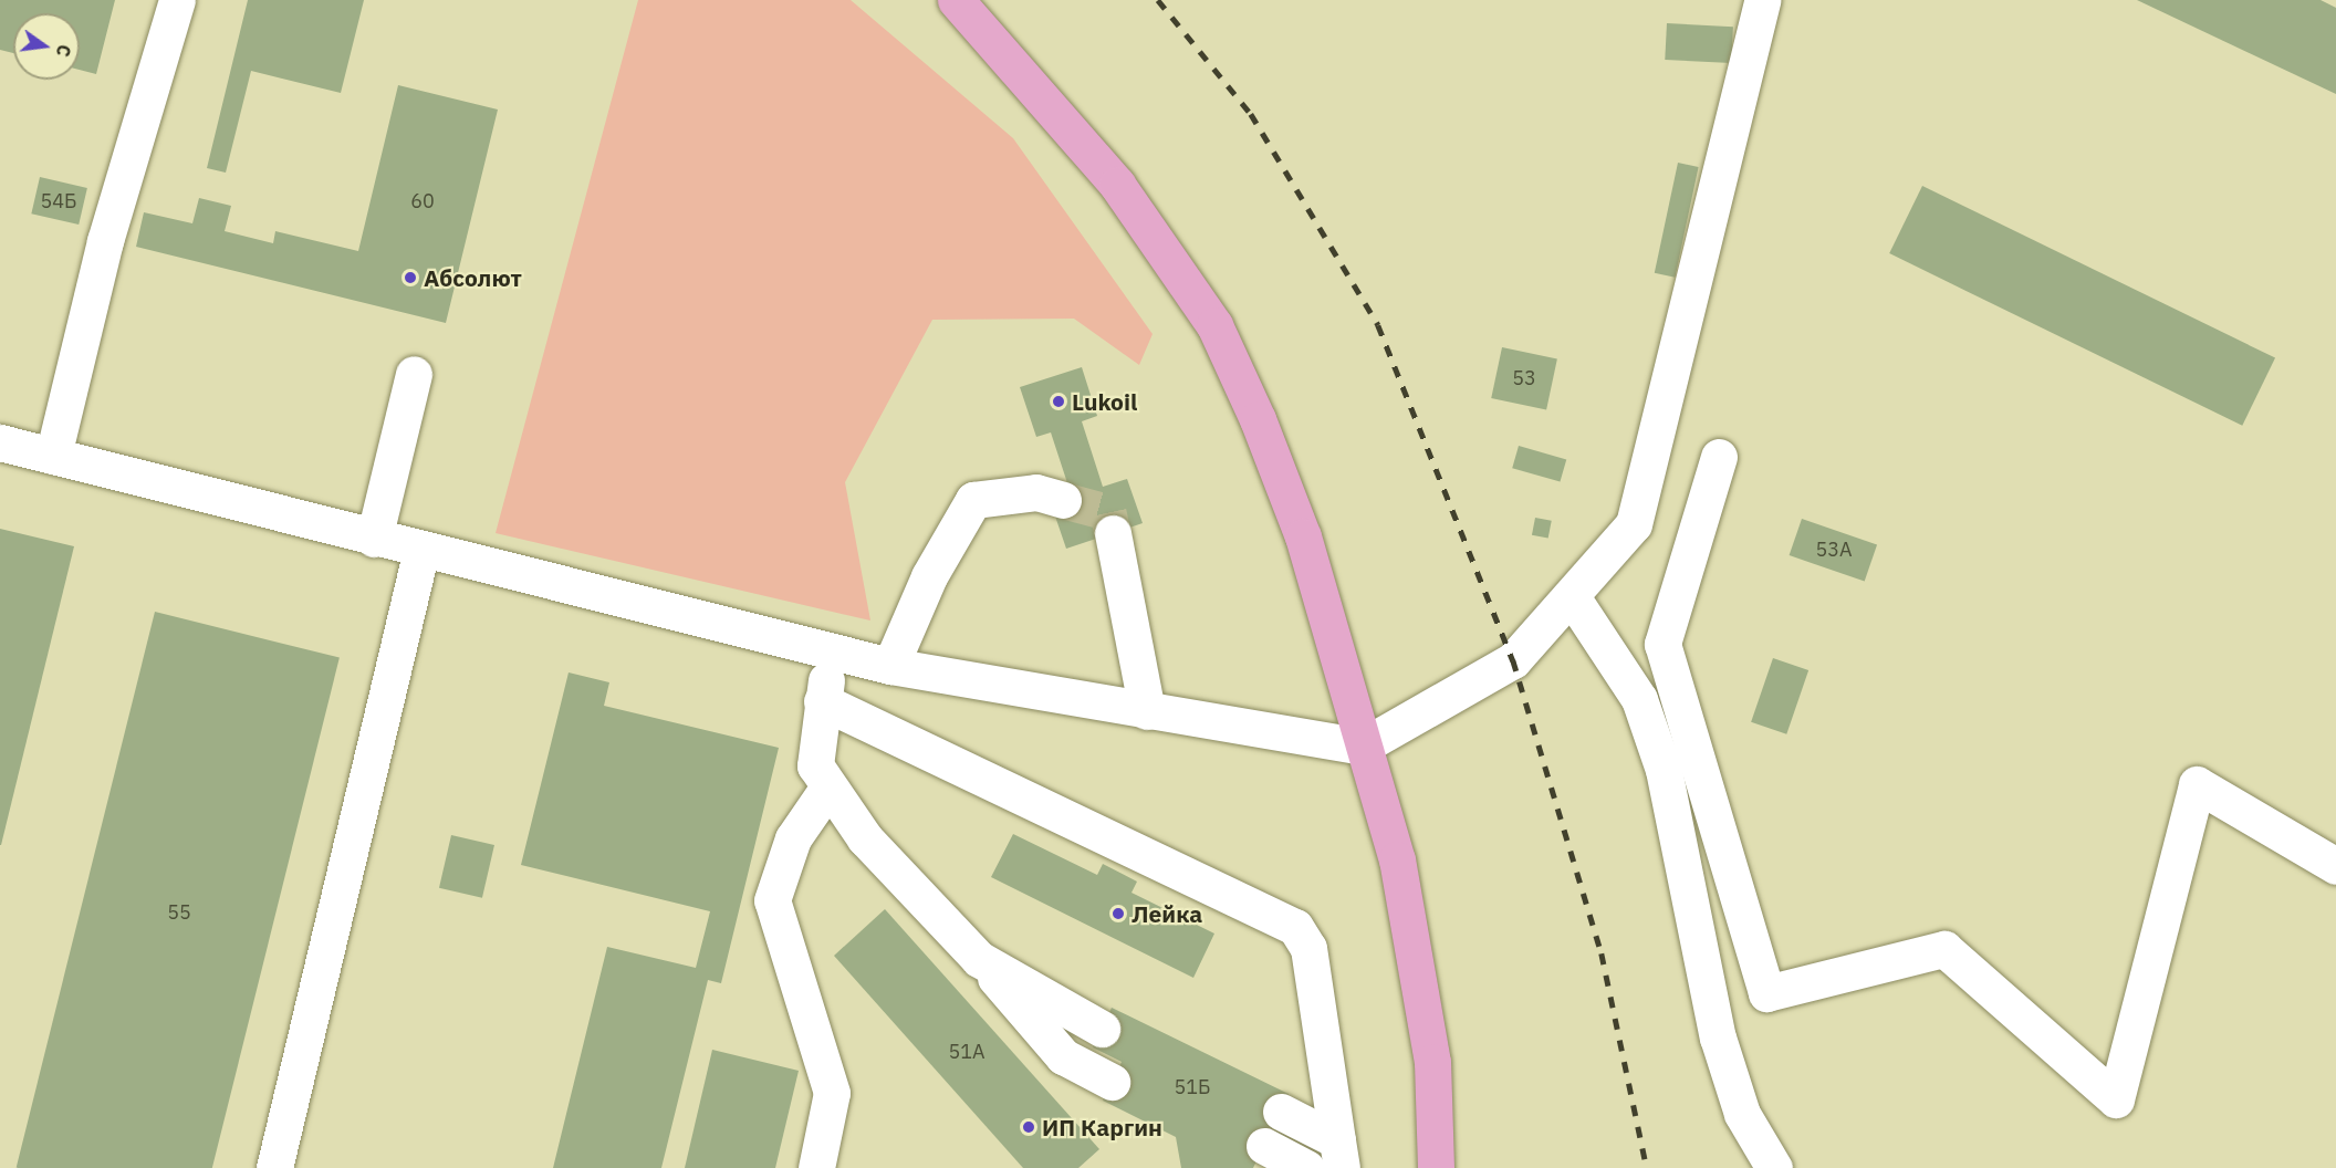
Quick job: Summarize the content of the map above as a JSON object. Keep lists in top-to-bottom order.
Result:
{
  "places": [
    "Абсолют",
    "Lukoil",
    "Лейка",
    "ИП Каргин"
  ],
  "house_numbers": [
    "54Б",
    "60",
    "53",
    "53А",
    "55",
    "51А",
    "51Б"
  ],
  "north": "right"
}
